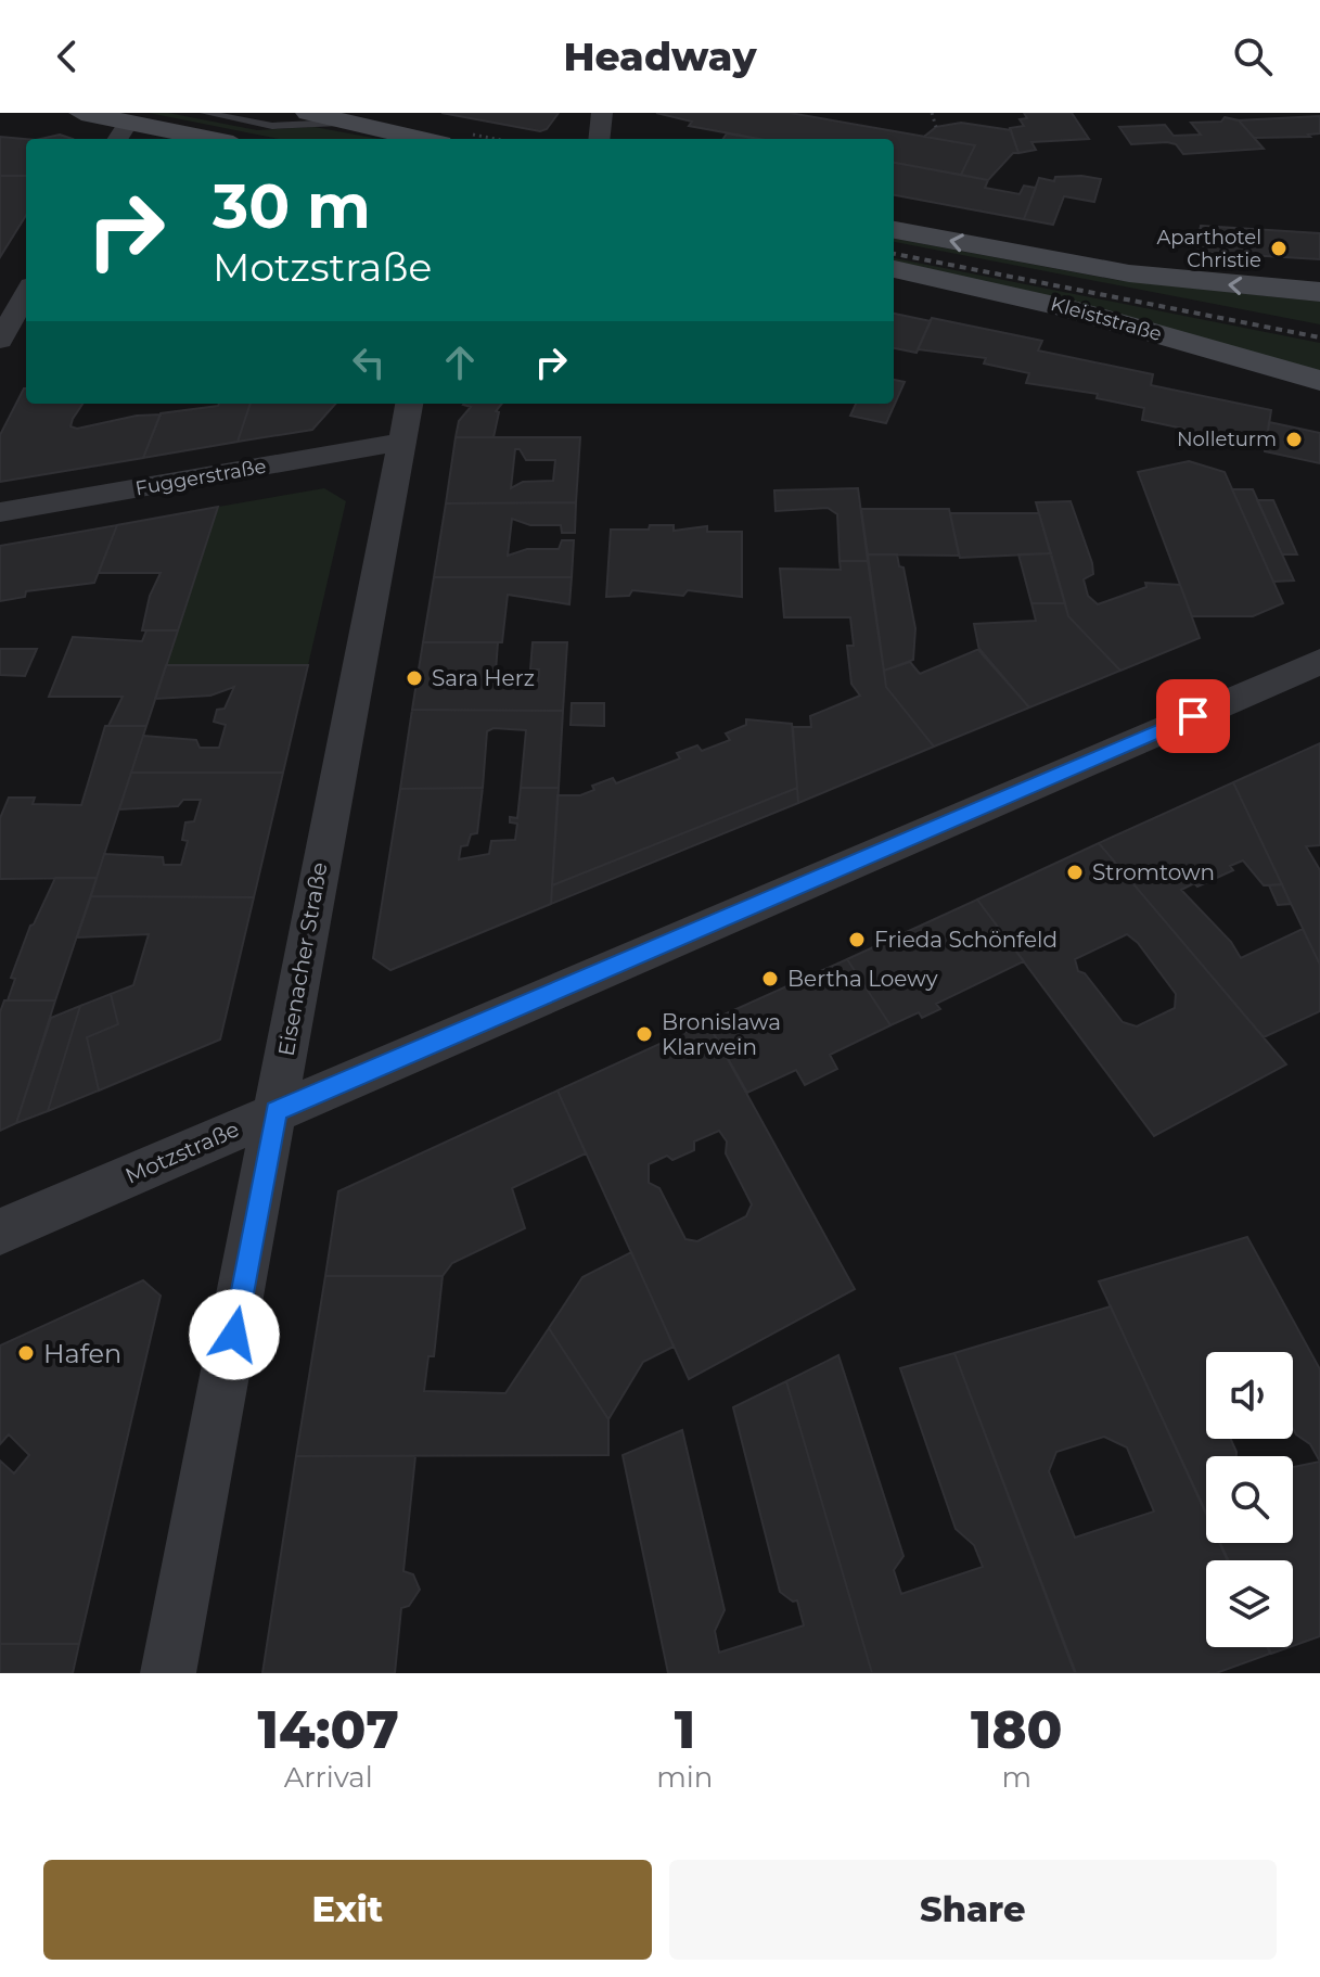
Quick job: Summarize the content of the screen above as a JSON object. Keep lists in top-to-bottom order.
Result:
{
  "streets": {
    "main road": ["Kleiststraße"],
    "street": ["Fuggerstraße", "Eisenacher Straße", "Motzstraße"]
  },
  "crossings": [
    ["Fuggerstraße", "Eisenacher Straße"],
    ["Eisenacher Straße", "Motzstraße"]
  ],
  "places": [
    "Aparthotel Christie",
    "Nolleturm",
    "Sara Herz",
    "Stromtown",
    "Frieda Schönfeld",
    "Bertha Loewy",
    "Bronislawa Klarwein",
    "Hafen"
  ],
  "page": {
    "header": "Headway",
    "turn": ["30 m", "Motzstraße"],
    "eta": [
      "14:07",
      "Arrival",
      "1",
      "min",
      "180",
      "m"
    ],
    "buttons": ["Exit", "Share"]
  }
}
